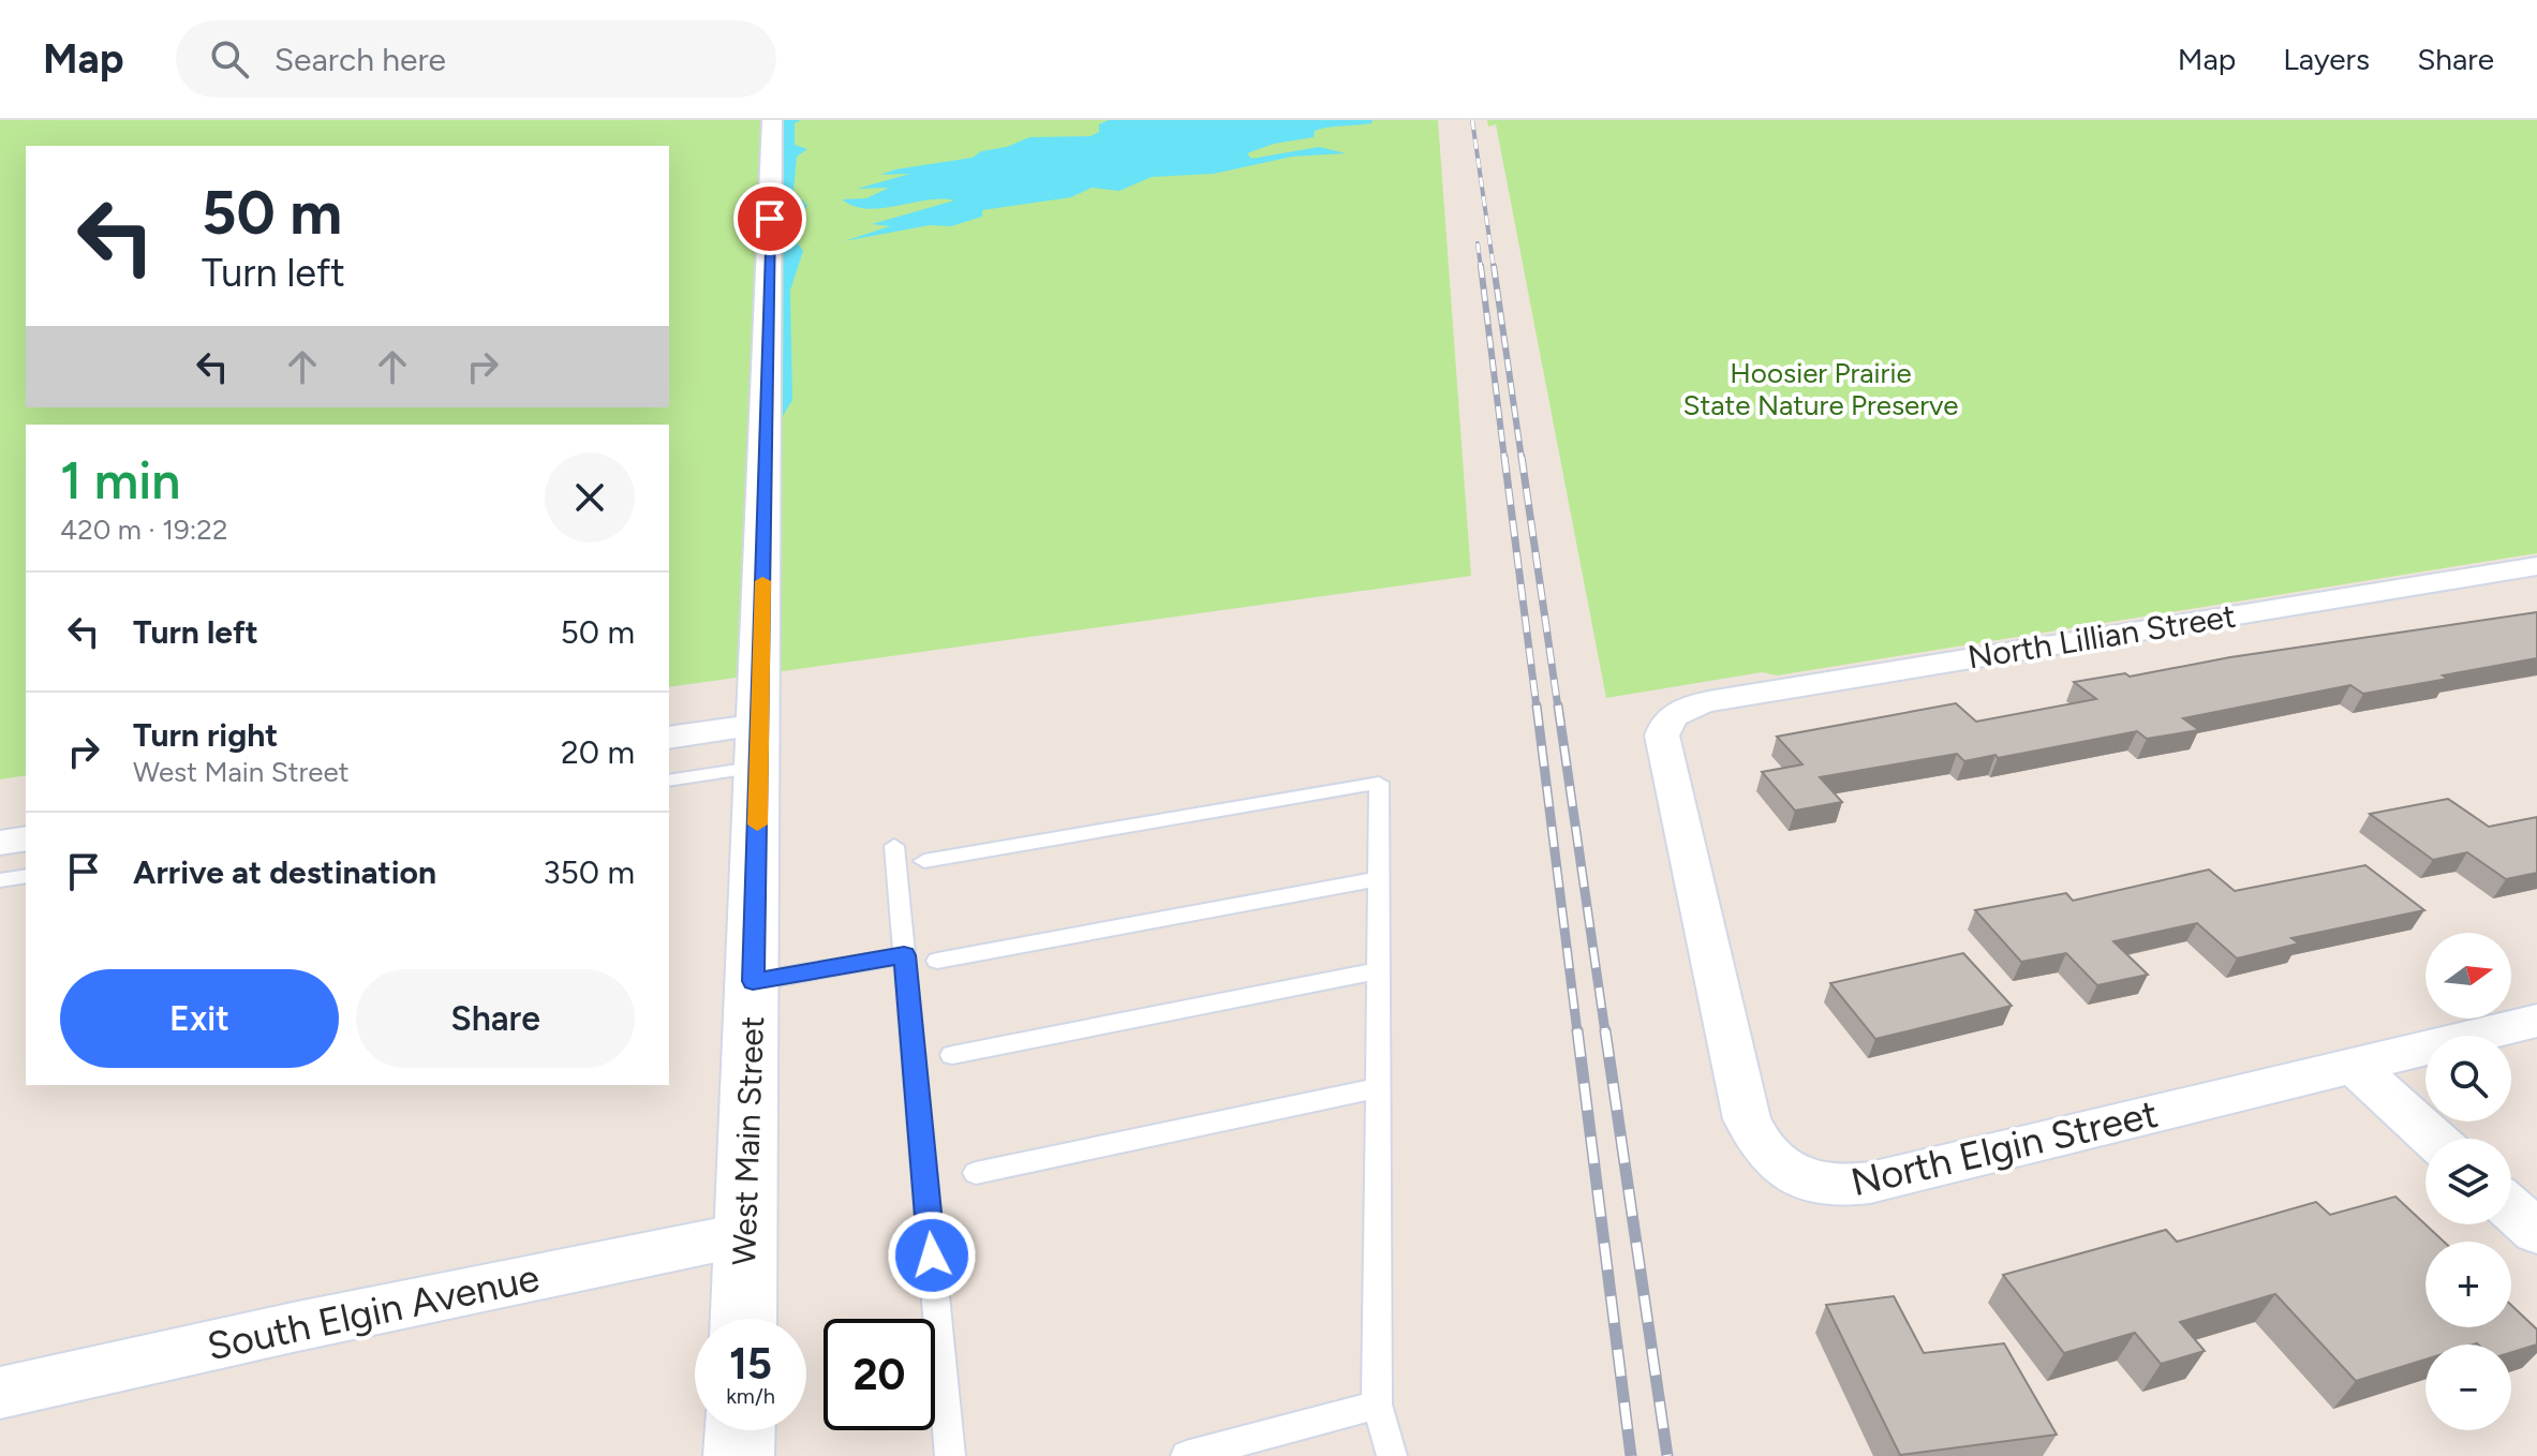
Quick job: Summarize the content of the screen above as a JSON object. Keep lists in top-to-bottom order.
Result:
{
  "streets": {
    "street": [
      "North Lillian Street",
      "West Main Street",
      "North Elgin Street",
      "South Elgin Avenue"
    ]
  },
  "crossings": [
    ["North Lillian Street", "North Elgin Street"],
    ["West Main Street", "South Elgin Avenue"]
  ],
  "parks": ["Hoosier Prairie State Nature Preserve"],
  "north": "right",
  "page": {
    "header": "Map",
    "search": "Search here",
    "nav": ["Map", "Layers", "Share"],
    "turn": ["50 m", "Turn left"],
    "heading": ["1 min", "420 m · 19:22"],
    "list": [
      {
        "name": "Turn left",
        "value": "50 m"
      },
      {
        "name": "Turn right",
        "note": "West Main Street",
        "value": "20 m"
      },
      {
        "name": "Arrive at destination",
        "value": "350 m"
      }
    ],
    "map_buttons": ["+", "−"],
    "buttons": ["Exit", "Share"],
    "speed": "15 km/h",
    "limit": "20"
  }
}
